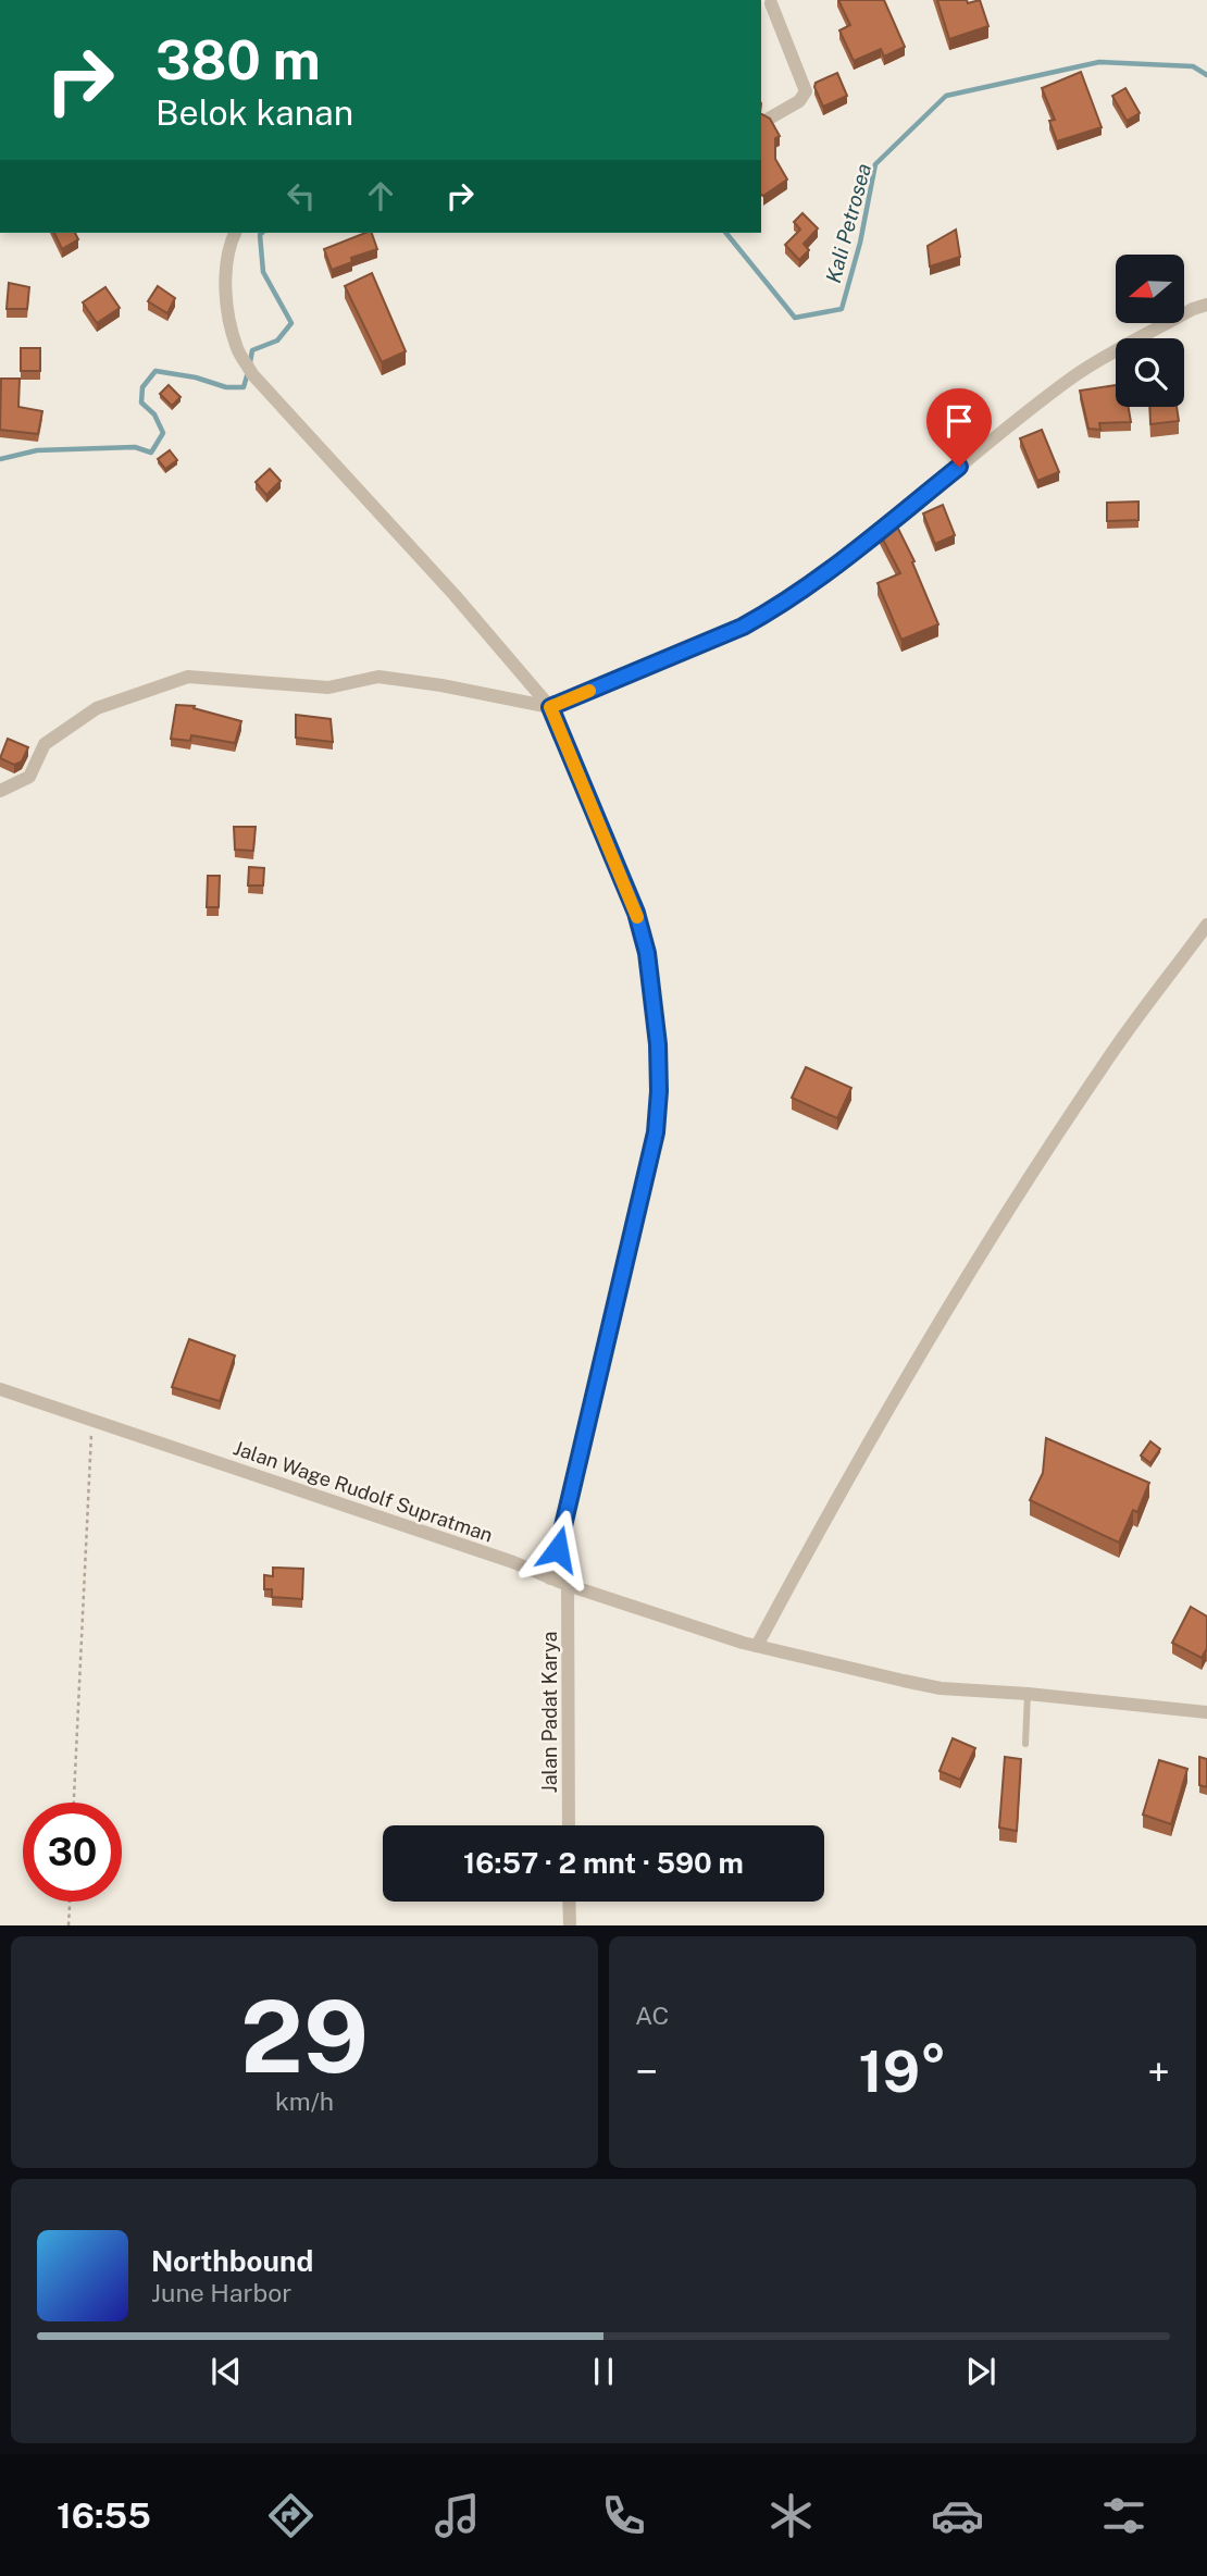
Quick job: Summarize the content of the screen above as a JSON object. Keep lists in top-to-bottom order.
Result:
{
  "streets": {
    "street": ["Jalan Wage Rudolf Supratman", "Jalan Padat Karya"]
  },
  "crossings": [
    ["Jalan Wage Rudolf Supratman", "Jalan Padat Karya"]
  ],
  "water": ["Kali Petrosea"],
  "north": "left",
  "page": {
    "turn": ["380 m", "Belok kanan"],
    "limit": "30",
    "trip": "16:57 · 2 mnt · 590 m",
    "tile": [
      ["29", "km/h"],
      "AC"
    ],
    "heat": ["−", "19°", "+"],
    "song": ["Northbound", "June Harbor"],
    "tabs": "16:55"
  }
}
